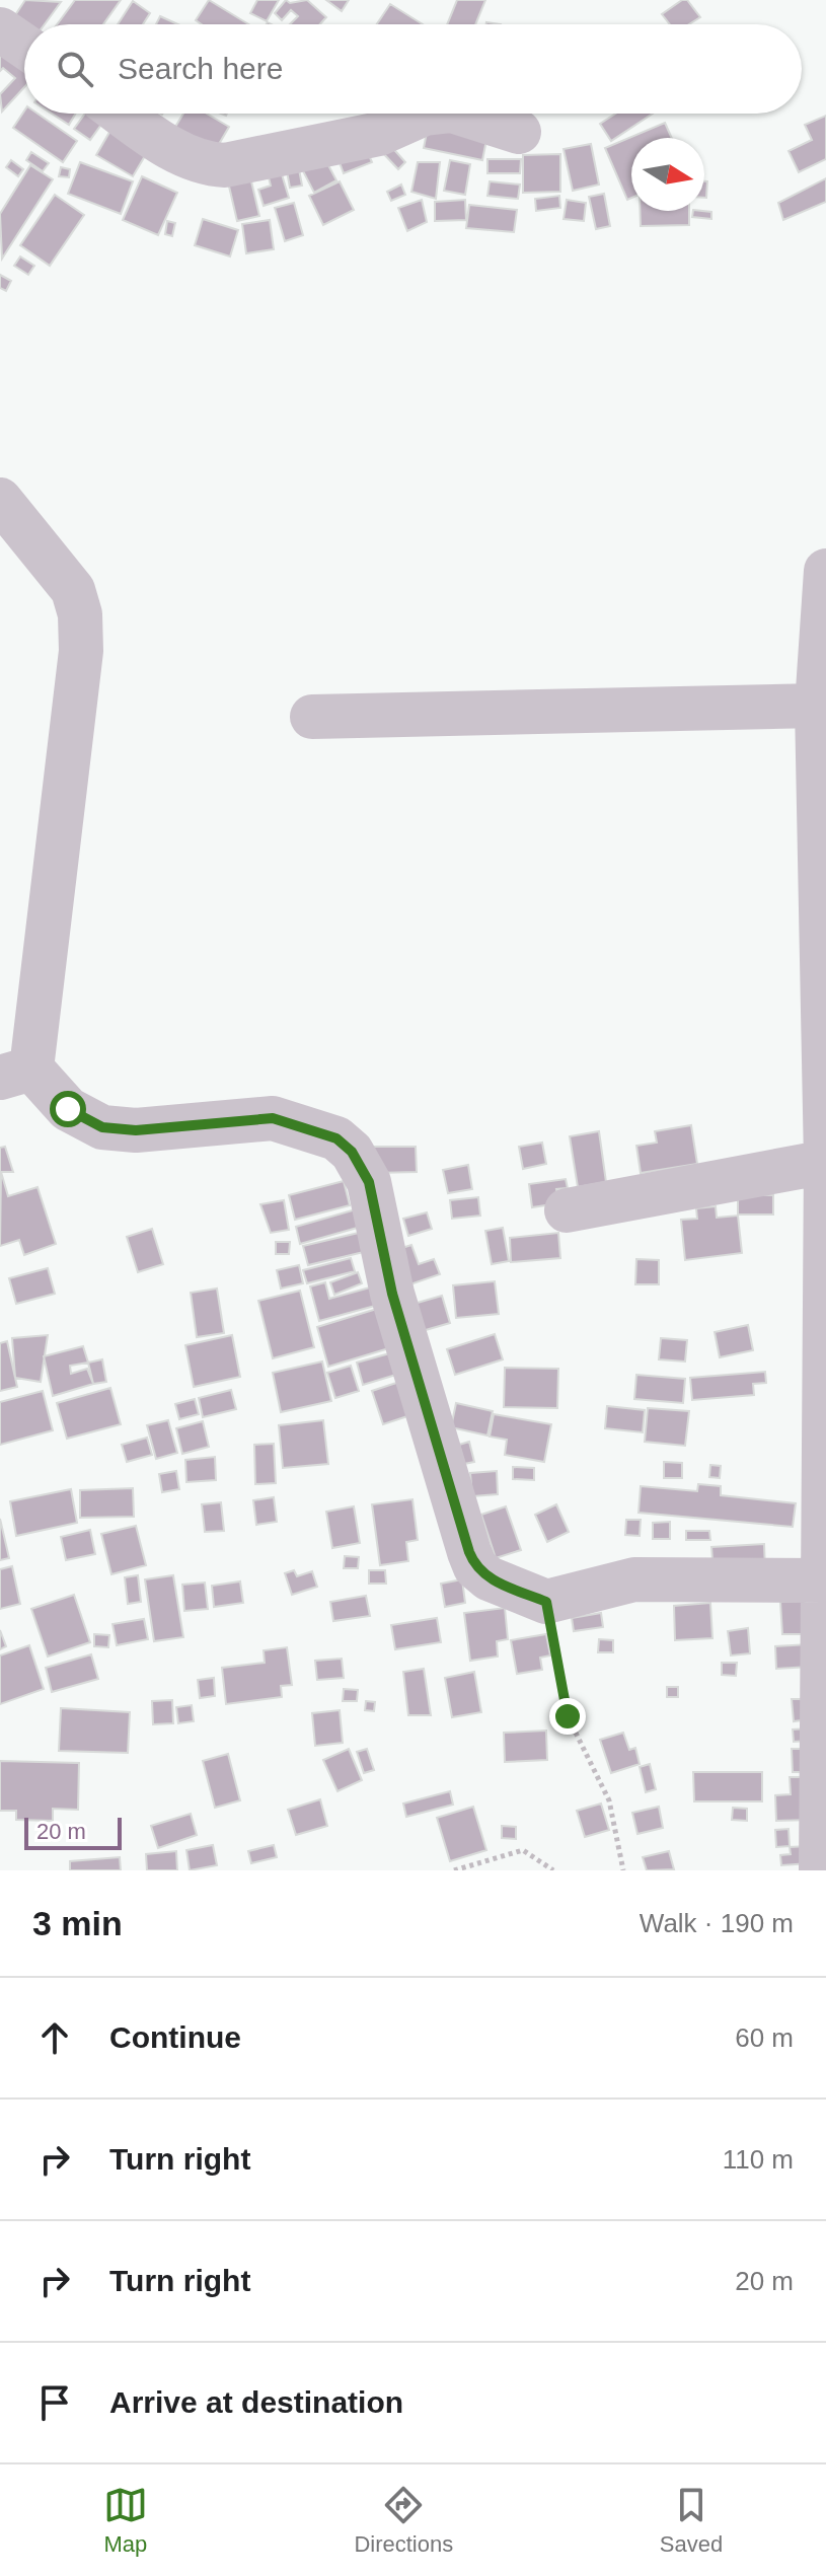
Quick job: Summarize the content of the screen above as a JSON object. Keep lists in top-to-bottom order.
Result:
{
  "scale_bar": "20 m",
  "north": "right",
  "page": {
    "search": "Search here",
    "scale": "20 m",
    "heading": ["3 min", "Walk · 190 m"],
    "list": [
      ["Continue", "60 m"],
      ["Turn right", "110 m"],
      ["Turn right", "20 m"],
      "Arrive at destination"
    ],
    "nav": ["Map", "Directions", "Saved"]
  }
}
